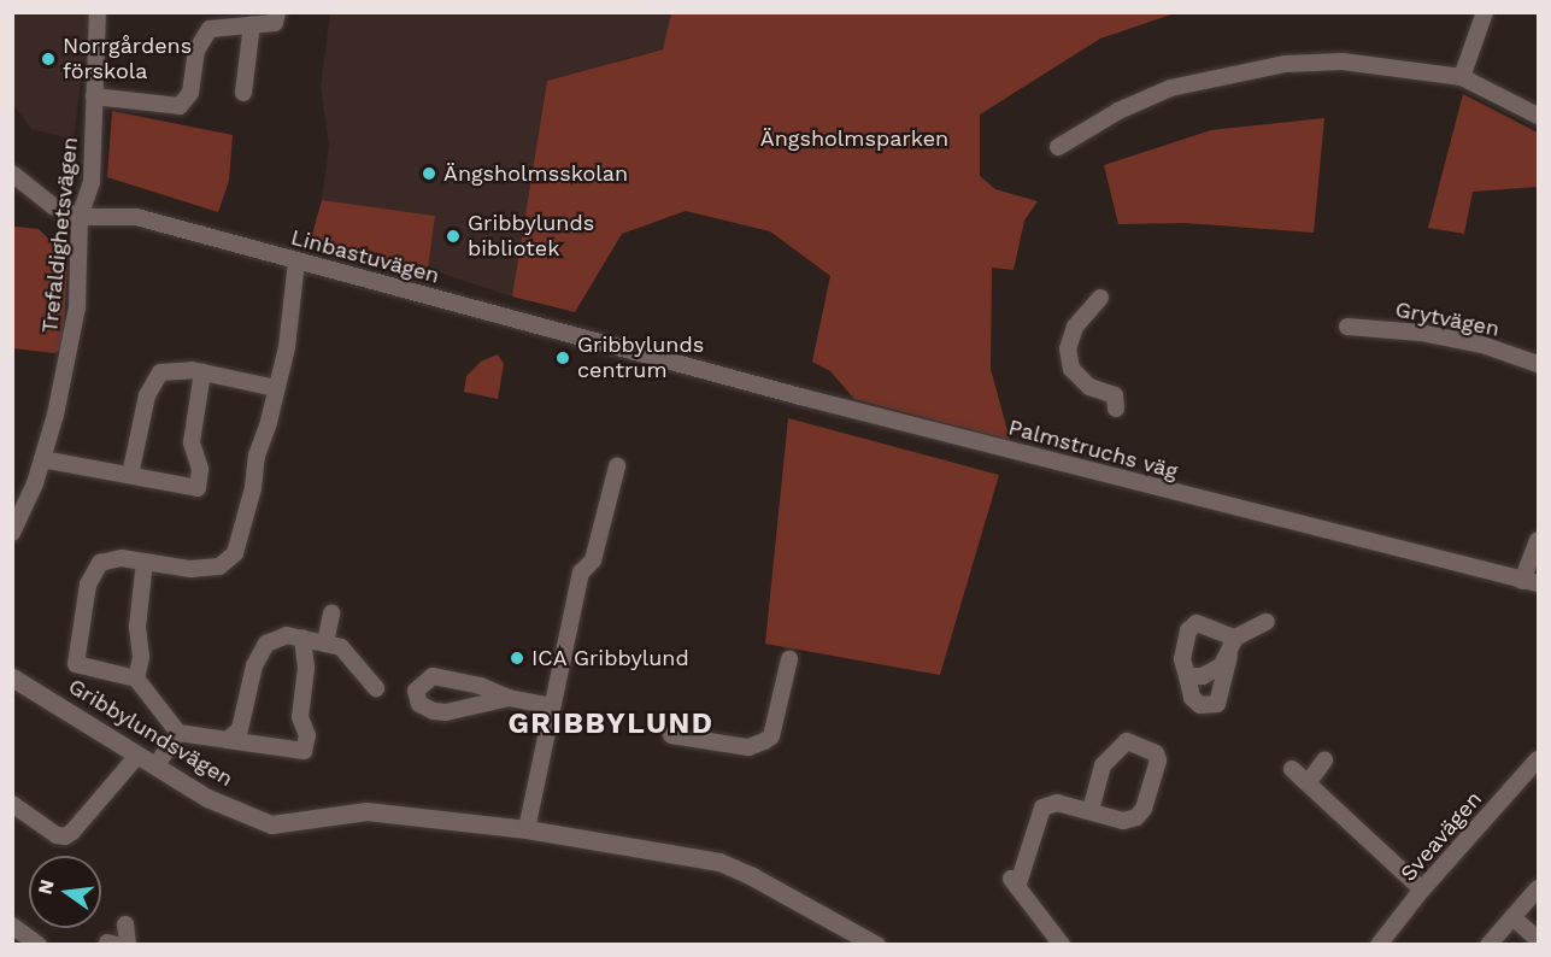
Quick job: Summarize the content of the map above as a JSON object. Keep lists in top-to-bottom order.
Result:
{
  "streets": {
    "street": [
      "Trefaldighetsvägen",
      "Linbastuvägen",
      "Grytvägen",
      "Palmstruchs väg",
      "Gribbylundsvägen",
      "Sveavägen"
    ]
  },
  "crossings": [
    ["Trefaldighetsvägen", "Linbastuvägen"],
    ["Linbastuvägen", "Palmstruchs väg"]
  ],
  "districts": ["GRIBBYLUND"],
  "parks": ["Ängsholmsparken"],
  "places": [
    "Norrgårdens förskola",
    "Ängsholmsskolan",
    "Gribbylunds bibliotek",
    "Gribbylunds centrum",
    "ICA Gribbylund"
  ],
  "north": "left"
}
